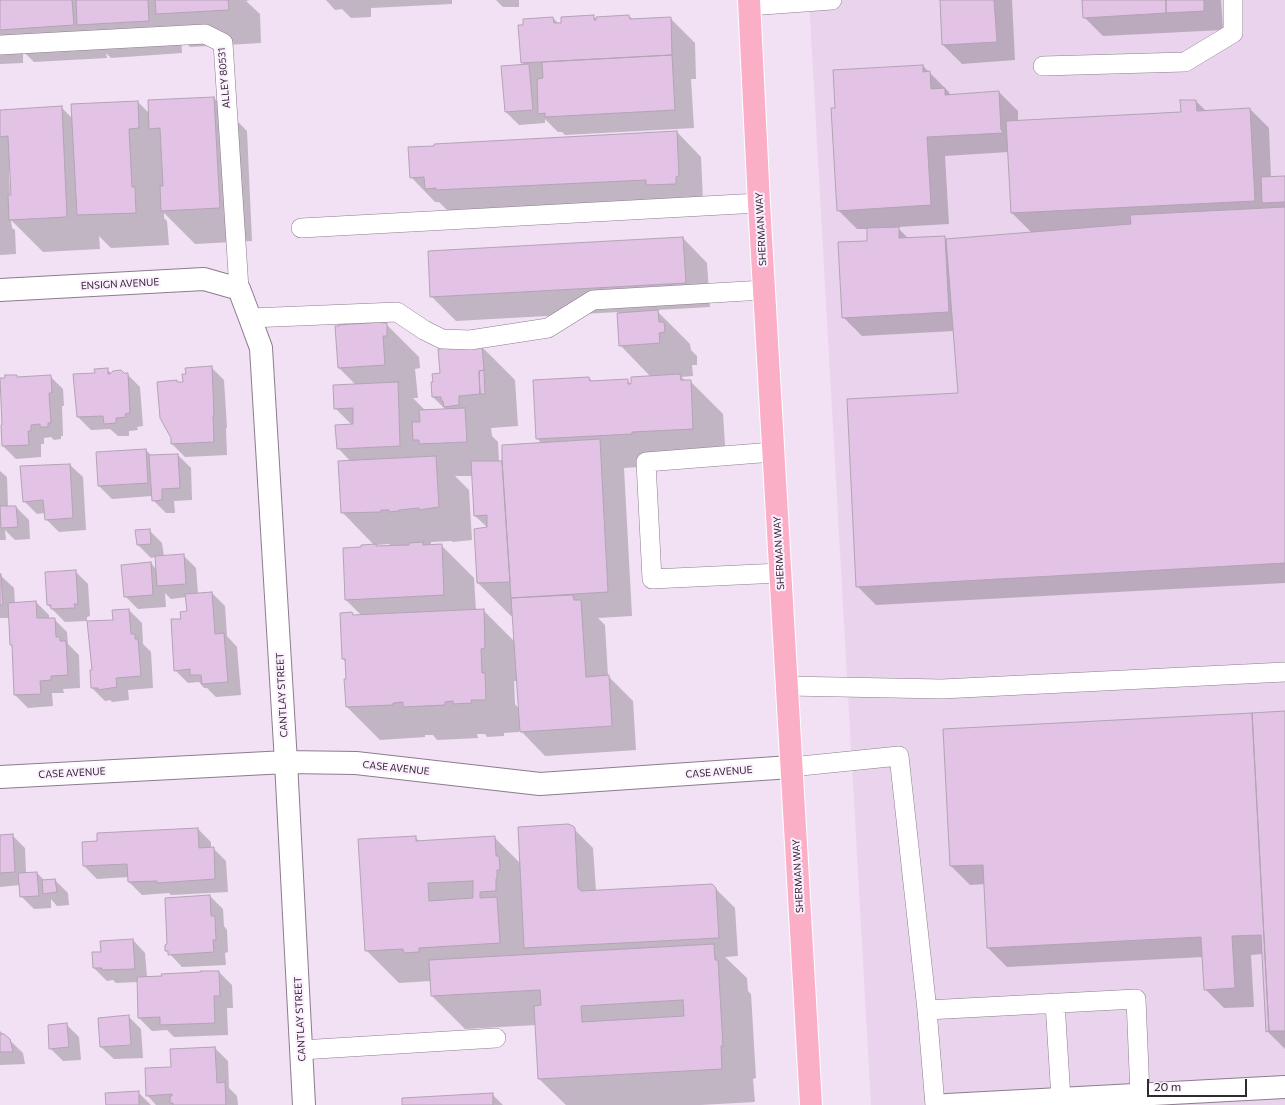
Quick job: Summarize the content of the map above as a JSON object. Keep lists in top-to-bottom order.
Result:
{
  "streets": {
    "main road": ["SHERMAN WAY"],
    "street": ["ENSIGN AVENUE", "CANTLAY STREET", "CASE AVENUE"],
    "lane": ["ALLEY 80531"]
  },
  "crossings": [
    ["ALLEY 80531", "ENSIGN AVENUE"],
    ["ALLEY 80531", "CANTLAY STREET"],
    ["SHERMAN WAY", "CASE AVENUE"],
    ["ENSIGN AVENUE", "CANTLAY STREET"],
    ["CANTLAY STREET", "CASE AVENUE"]
  ],
  "scale_bar": "20 m"
}
